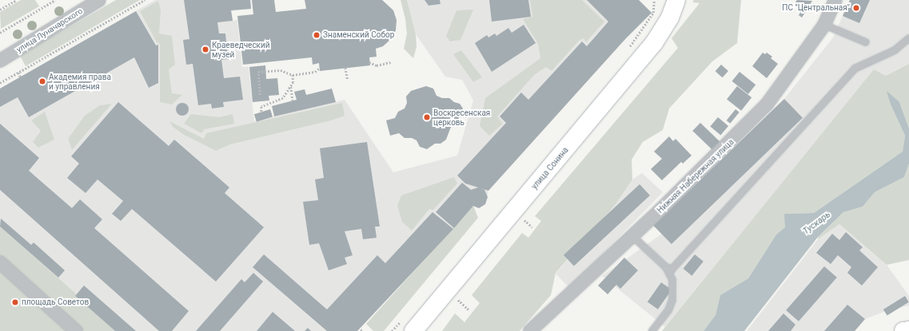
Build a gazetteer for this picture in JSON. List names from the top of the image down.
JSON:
{
  "streets": {
    "main road": ["улица Сонина"],
    "street": ["улица Луначарского", "Нижняя Набережная улица"]
  },
  "water": ["Тускарь"],
  "places": [
    "ПС \"Центральная\"",
    "Знаменский Собор",
    "Краеведческий музей",
    "Академия права и управления",
    "Воскресенская церковь",
    "площадь Советов"
  ]
}
